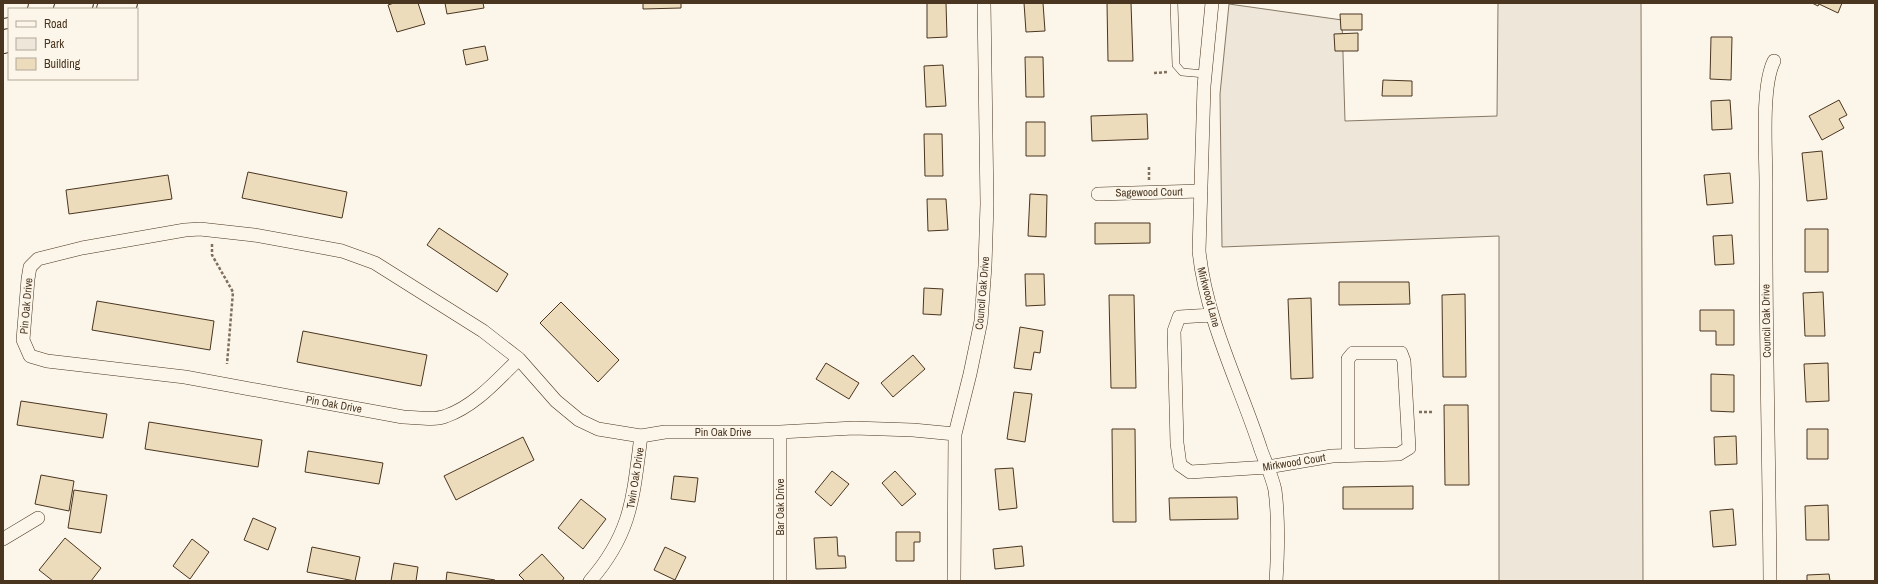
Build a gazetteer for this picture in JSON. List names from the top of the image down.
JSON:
{
  "streets": {
    "street": [
      "Sagewood Court",
      "Council Oak Drive",
      "Mirkwood Lane",
      "Pin Oak Drive",
      "Mirkwood Court",
      "Twin Oak Drive",
      "Bar Oak Drive"
    ]
  },
  "crossings": [
    ["Sagewood Court", "Mirkwood Lane"],
    ["Council Oak Drive", "Pin Oak Drive"],
    ["Mirkwood Lane", "Mirkwood Court"],
    ["Pin Oak Drive", "Twin Oak Drive"],
    ["Pin Oak Drive", "Bar Oak Drive"]
  ],
  "legend": ["Road", "Park", "Building"]
}
